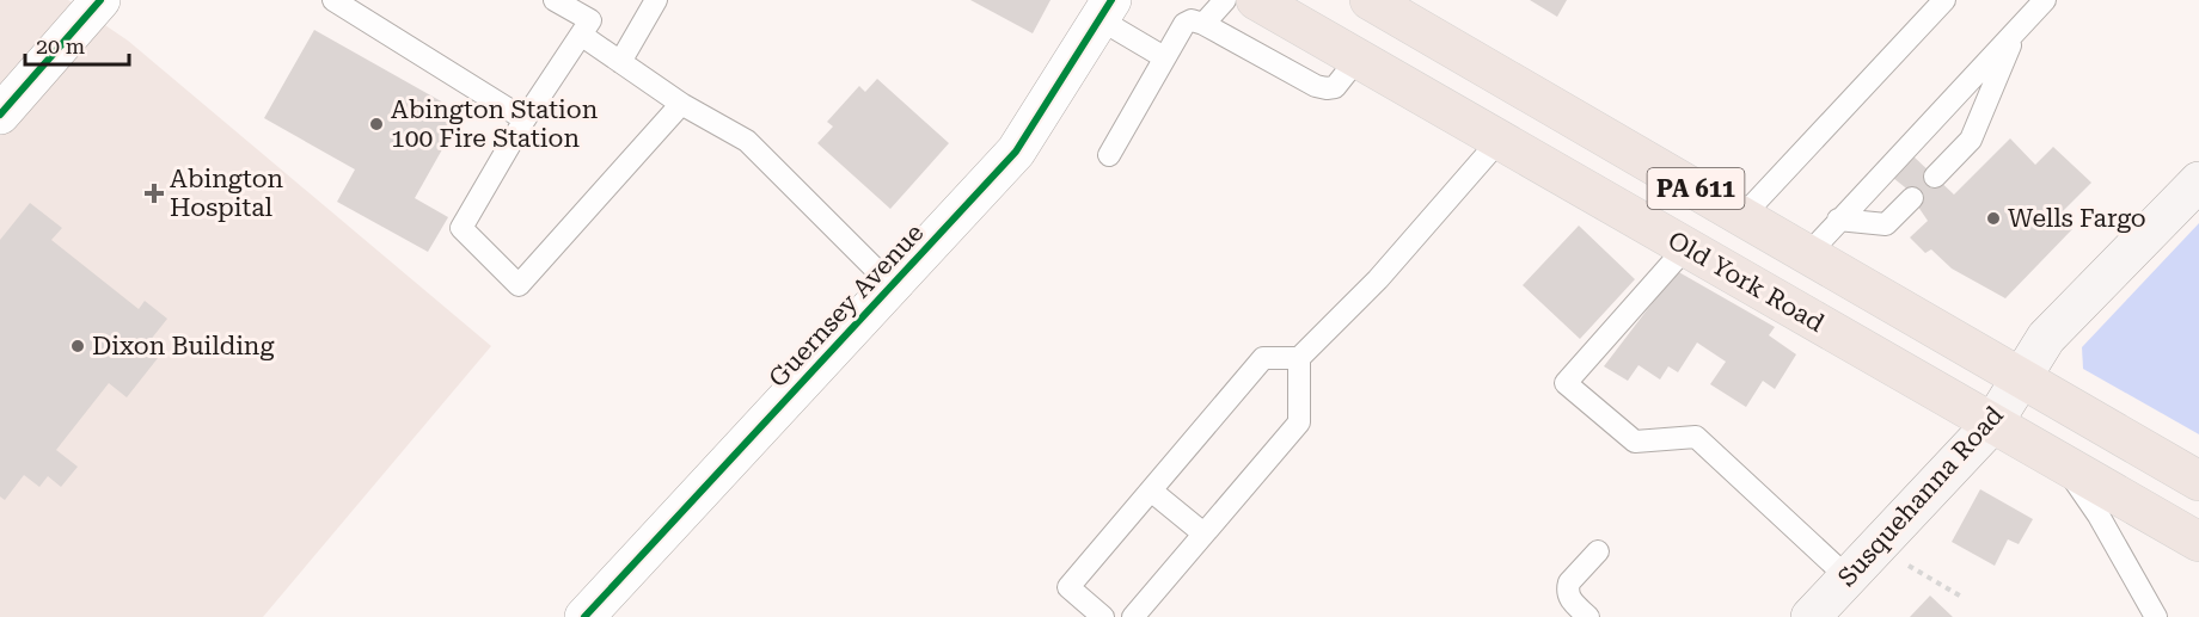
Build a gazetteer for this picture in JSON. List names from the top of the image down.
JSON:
{
  "streets": {
    "highway": ["PA 611", "Old York Road"],
    "main road": ["Susquehanna Road"],
    "street": ["Guernsey Avenue"]
  },
  "crossings": [
    ["PA 611", "Susquehanna Road"],
    ["Old York Road", "Susquehanna Road"]
  ],
  "places": {
    "other": ["Abington Station 100 Fire Station", "Wells Fargo", "Dixon Building"],
    "health": ["Abington Hospital"]
  },
  "scale_bar": "20 m"
}
